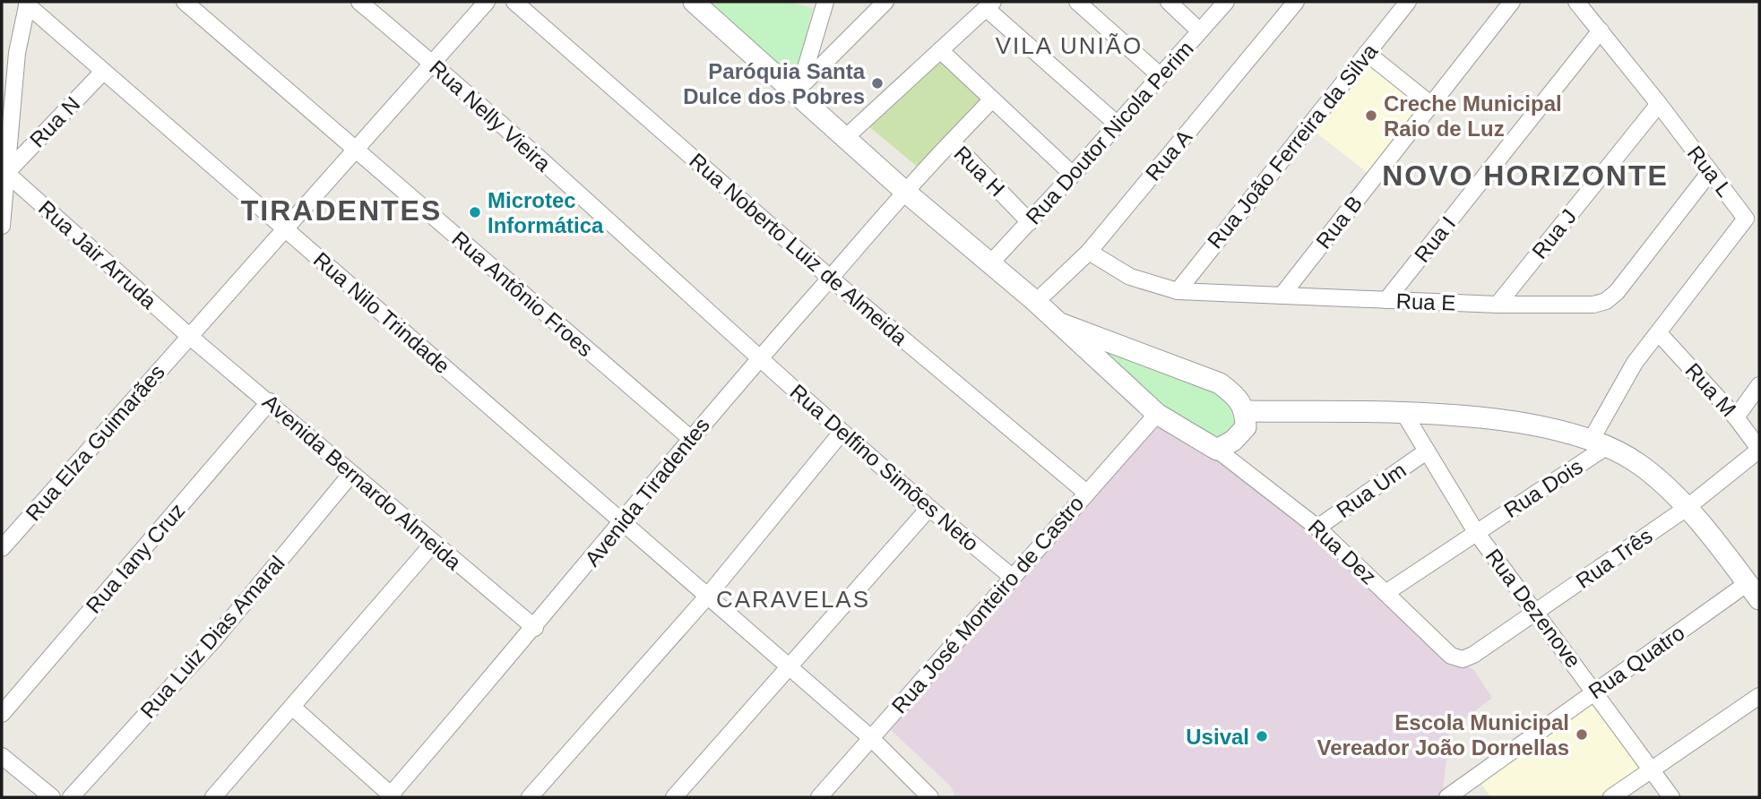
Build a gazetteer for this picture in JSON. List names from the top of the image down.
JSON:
{
  "streets": {
    "street": [
      "Rua Nelly Vieira",
      "Rua N",
      "Rua Doutor Nicola Perim",
      "Rua João Ferreira da Silva",
      "Rua A",
      "Rua H",
      "Rua L",
      "Rua B",
      "Rua J",
      "Rua I",
      "Rua Noberto Luiz de Almeida",
      "Rua Jair Arruda",
      "Rua Antônio Froes",
      "Rua E",
      "Rua Nilo Trindade",
      "Rua M",
      "Rua Elza Guimarães",
      "Rua Delfino Simões Neto",
      "Avenida Bernardo Almeida",
      "Rua Dois",
      "Rua Um",
      "Avenida Tiradentes",
      "Rua Dez",
      "Rua Iany Cruz",
      "Rua Três",
      "Rua José Monteiro de Castro",
      "Rua Dezenove",
      "Rua Luiz Dias Amaral",
      "Rua Quatro"
    ]
  },
  "crossings": [
    ["Rua Nelly Vieira", "Rua Elza Guimarães"],
    ["Rua Nelly Vieira", "Rua Delfino Simões Neto"],
    ["Rua Nelly Vieira", "Avenida Tiradentes"],
    ["Rua N", "Rua Jair Arruda"],
    ["Rua N", "Rua Nilo Trindade"],
    ["Rua Doutor Nicola Perim", "Rua H"],
    ["Rua João Ferreira da Silva", "Rua E"],
    ["Rua A", "Rua E"],
    ["Rua H", "Avenida Tiradentes"],
    ["Rua L", "Rua J"],
    ["Rua L", "Rua I"],
    ["Rua L", "Rua E"],
    ["Rua L", "Rua M"],
    ["Rua L", "Rua Dois"],
    ["Rua B", "Rua E"],
    ["Rua J", "Rua E"],
    ["Rua I", "Rua E"],
    ["Rua Noberto Luiz de Almeida", "Avenida Tiradentes"],
    ["Rua Noberto Luiz de Almeida", "Rua José Monteiro de Castro"],
    ["Rua Jair Arruda", "Rua Elza Guimarães"],
    ["Rua Jair Arruda", "Avenida Bernardo Almeida"],
    ["Rua Antônio Froes", "Rua Elza Guimarães"],
    ["Rua Antônio Froes", "Avenida Tiradentes"],
    ["Rua Nilo Trindade", "Rua Elza Guimarães"],
    ["Rua Nilo Trindade", "Avenida Tiradentes"],
    ["Rua Nilo Trindade", "Rua José Monteiro de Castro"],
    ["Rua M", "Rua Três"],
    ["Rua Elza Guimarães", "Avenida Bernardo Almeida"],
    ["Rua Delfino Simões Neto", "Avenida Tiradentes"],
    ["Rua Delfino Simões Neto", "Rua José Monteiro de Castro"],
    ["Avenida Bernardo Almeida", "Avenida Tiradentes"],
    ["Avenida Bernardo Almeida", "Rua Iany Cruz"],
    ["Avenida Bernardo Almeida", "Rua Luiz Dias Amaral"],
    ["Rua Dois", "Rua Dez"],
    ["Rua Dois", "Rua Dezenove"],
    ["Rua Um", "Rua Dez"],
    ["Rua Um", "Rua Dezenove"],
    ["Rua Dez", "Rua Três"],
    ["Rua Três", "Rua Dezenove"],
    ["Rua Dezenove", "Rua Quatro"]
  ],
  "districts": [
    "VILA UNIÃO",
    "NOVO HORIZONTE",
    "TIRADENTES",
    "CARAVELAS"
  ],
  "places": [
    "Paróquia Santa Dulce dos Pobres",
    "Creche Municipal Raio de Luz",
    "Microtec Informática",
    "Escola Municipal Vereador João Dornellas",
    "Usival"
  ]
}
